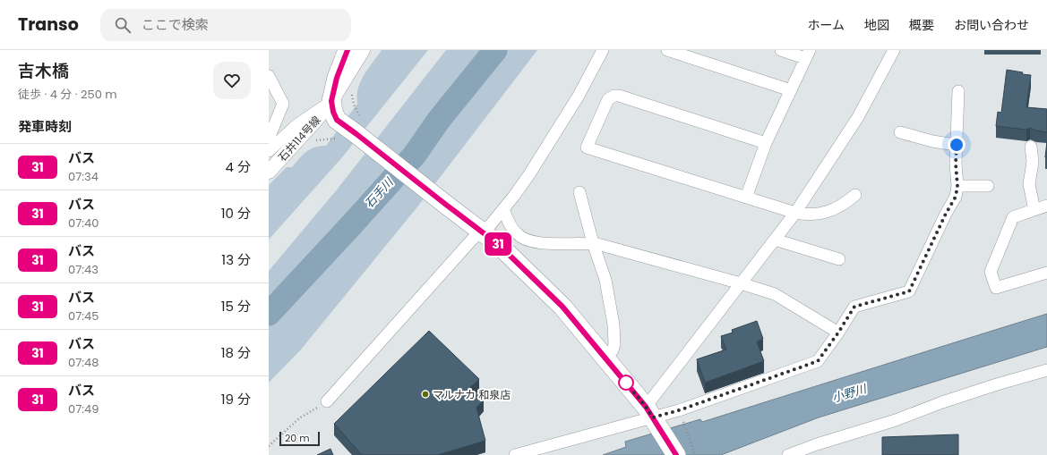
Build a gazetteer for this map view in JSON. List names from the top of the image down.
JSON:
{
  "streets": {
    "street": ["石井114号線"]
  },
  "water": ["石手川", "小野川"],
  "places": ["マルナカ 和泉店"],
  "lines": ["bus line 31"],
  "scale_bar": "20 m",
  "page": {
    "header": "Transo",
    "search": "ここで検索",
    "nav": [
      "ホーム",
      "地図",
      "概要",
      "お問い合わせ"
    ],
    "heading": [
      ["吉木橋", "徒歩 · 4 分 · 250 m"],
      "発車時刻"
    ],
    "on_map": "31",
    "list": [
      {
        "mark": "31",
        "name": "バス",
        "note": "07:34",
        "value": "4 分"
      },
      {
        "mark": "31",
        "name": "バス",
        "note": "07:40",
        "value": "10 分"
      },
      {
        "mark": "31",
        "name": "バス",
        "note": "07:43",
        "value": "13 分"
      },
      {
        "mark": "31",
        "name": "バス",
        "note": "07:45",
        "value": "15 分"
      },
      {
        "mark": "31",
        "name": "バス",
        "note": "07:48",
        "value": "18 分"
      },
      {
        "mark": "31",
        "name": "バス",
        "note": "07:49",
        "value": "19 分"
      }
    ],
    "scale": "20 m"
  }
}
